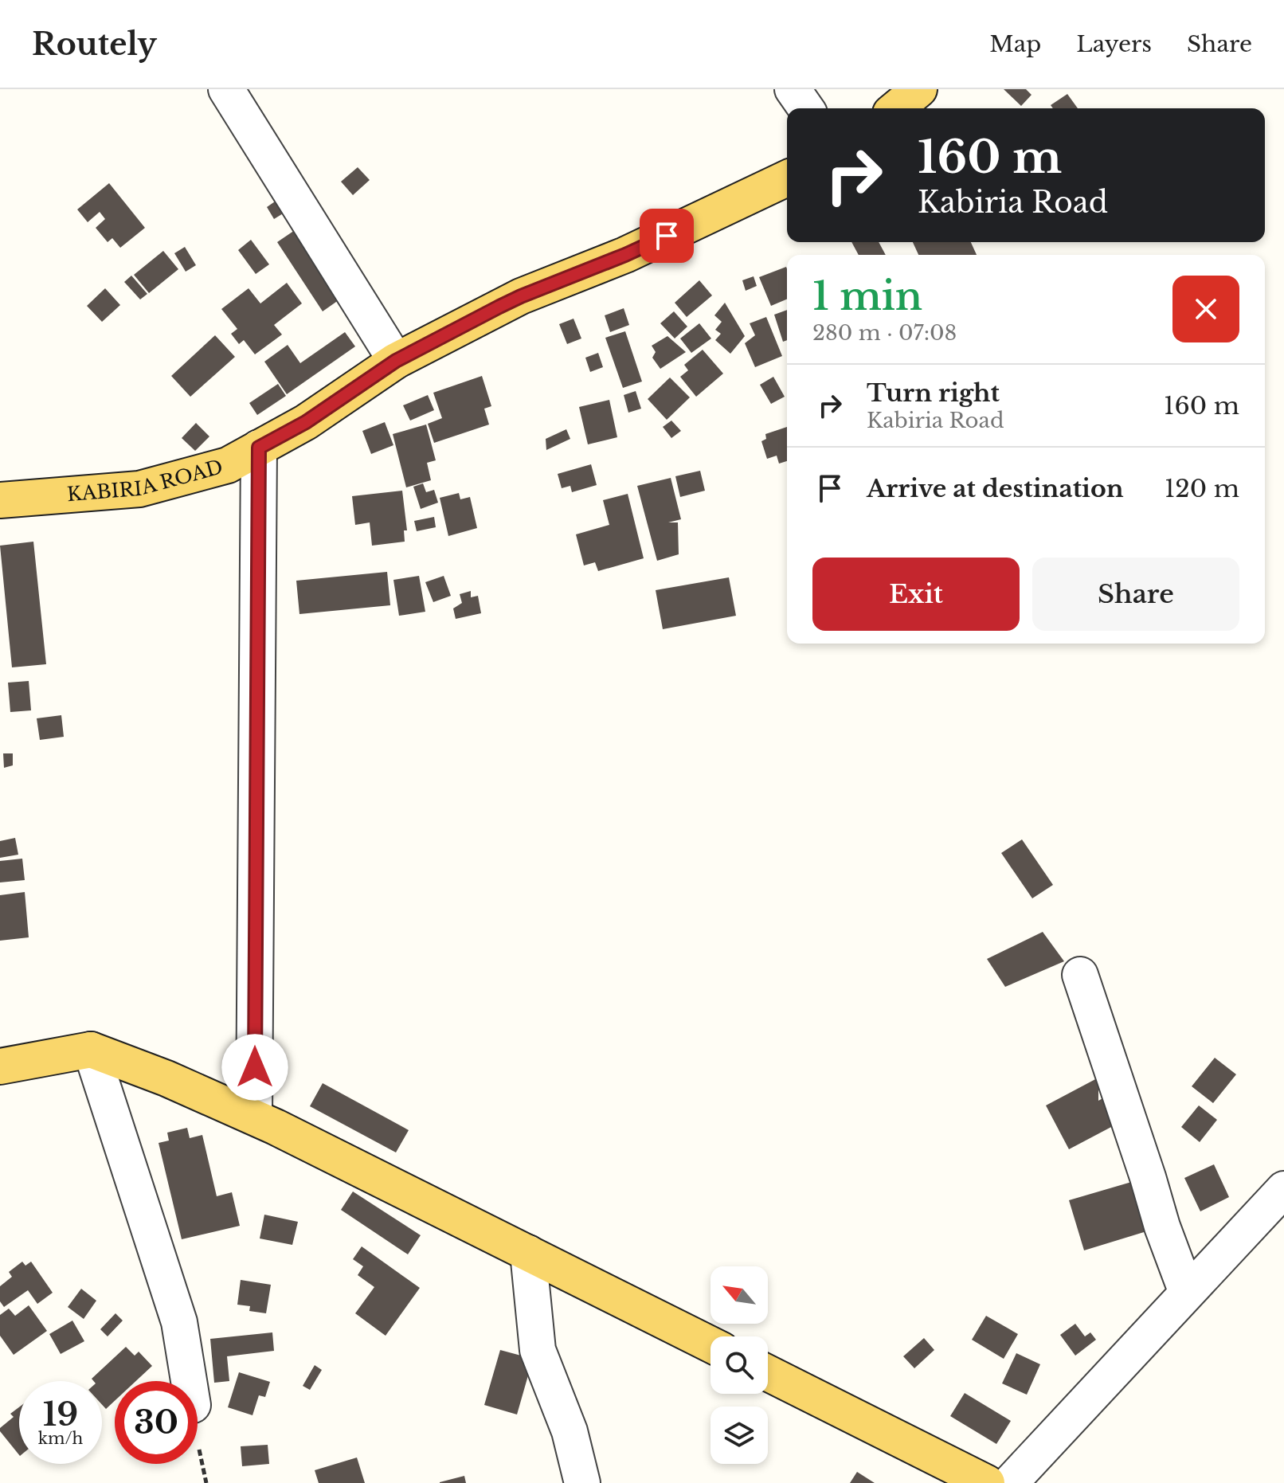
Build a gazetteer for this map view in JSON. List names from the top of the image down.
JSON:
{
  "streets": {
    "main road": ["KABIRIA ROAD"]
  },
  "north": "top left",
  "page": {
    "header": "Routely",
    "nav": ["Map", "Layers", "Share"],
    "turn": ["160 m", "Kabiria Road"],
    "heading": ["1 min", "280 m · 07:08"],
    "list": [
      {
        "name": "Turn right",
        "note": "Kabiria Road",
        "value": "160 m"
      },
      {
        "name": "Arrive at destination",
        "value": "120 m"
      }
    ],
    "buttons": ["Exit", "Share"],
    "speed": "19 km/h",
    "limit": "30"
  }
}
